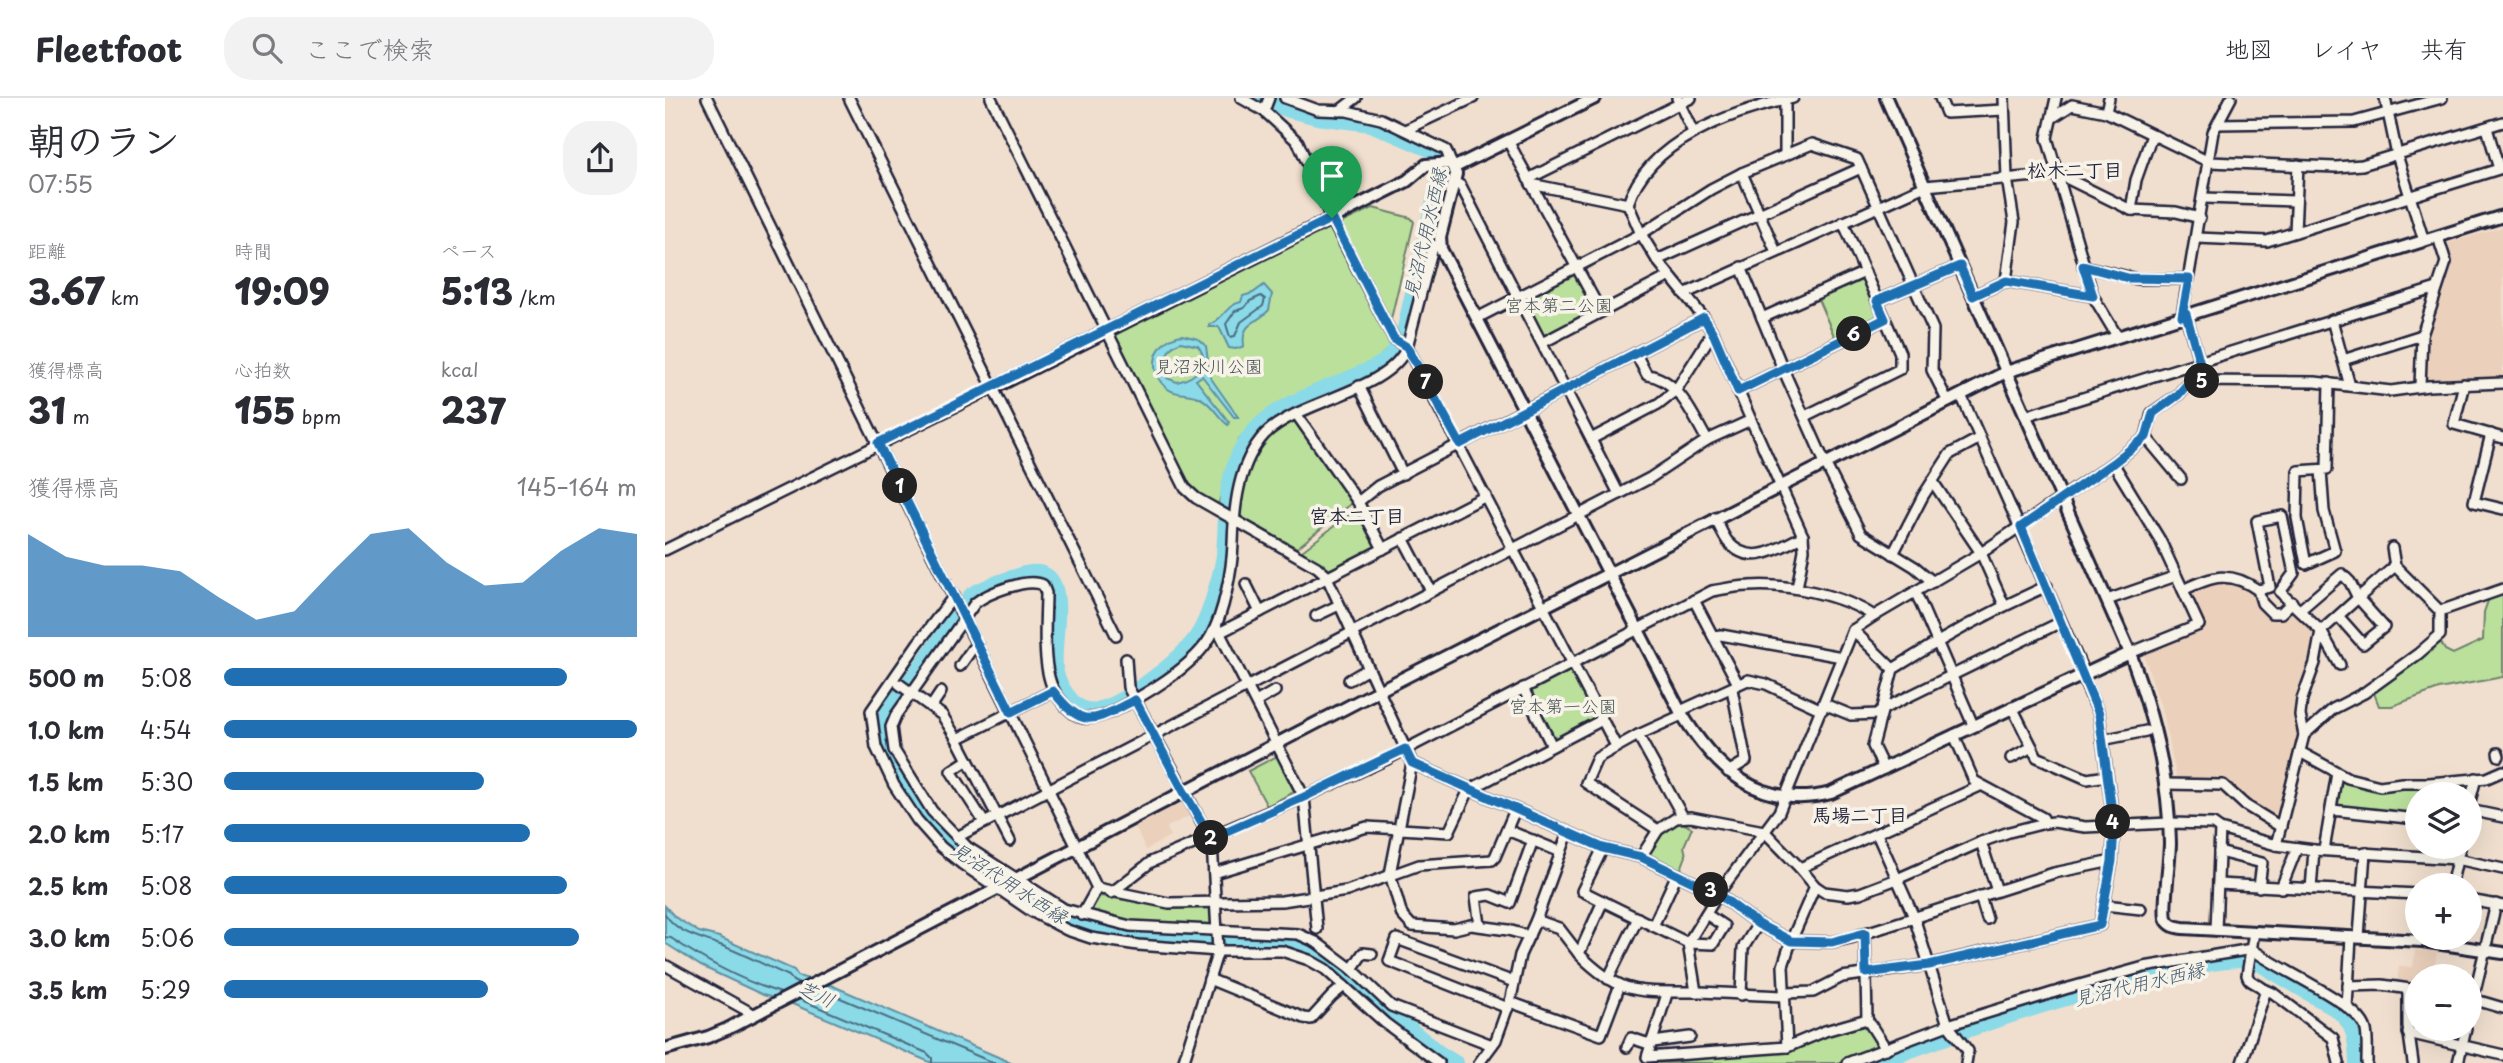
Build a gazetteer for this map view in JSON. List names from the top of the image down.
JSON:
{
  "districts": ["松木二丁目", "宮本二丁目", "馬場二丁目"],
  "water": ["見沼代用水西縁", "芝川"],
  "parks": ["宮本第二公園", "見沼氷川公園", "宮本第一公園"],
  "page": {
    "header": "Fleetfoot",
    "search": "ここで検索",
    "nav": ["地図", "レイヤ", "共有"],
    "heading": ["朝のラン", "07:55"],
    "stats": [
      ["距離", "3.67 km"],
      ["時間", "19:09"],
      ["ペース", "5:13 /km"],
      ["獲得標高", "31 m"],
      ["心拍数", "155 bpm"],
      ["kcal", "237"]
    ],
    "pins": [
      "6",
      "5",
      "7",
      "1",
      "4",
      "2",
      "3"
    ],
    "chart": ["獲得標高", "145–164 m"],
    "list": [
      {
        "name": "500 m",
        "note": "5:08"
      },
      {
        "name": "1.0 km",
        "note": "4:54"
      },
      {
        "name": "1.5 km",
        "note": "5:30"
      },
      {
        "name": "2.0 km",
        "note": "5:17"
      },
      {
        "name": "2.5 km",
        "note": "5:08"
      },
      {
        "name": "3.0 km",
        "note": "5:06"
      },
      {
        "name": "3.5 km",
        "note": "5:29"
      }
    ],
    "map_buttons": ["+", "−"]
  }
}
